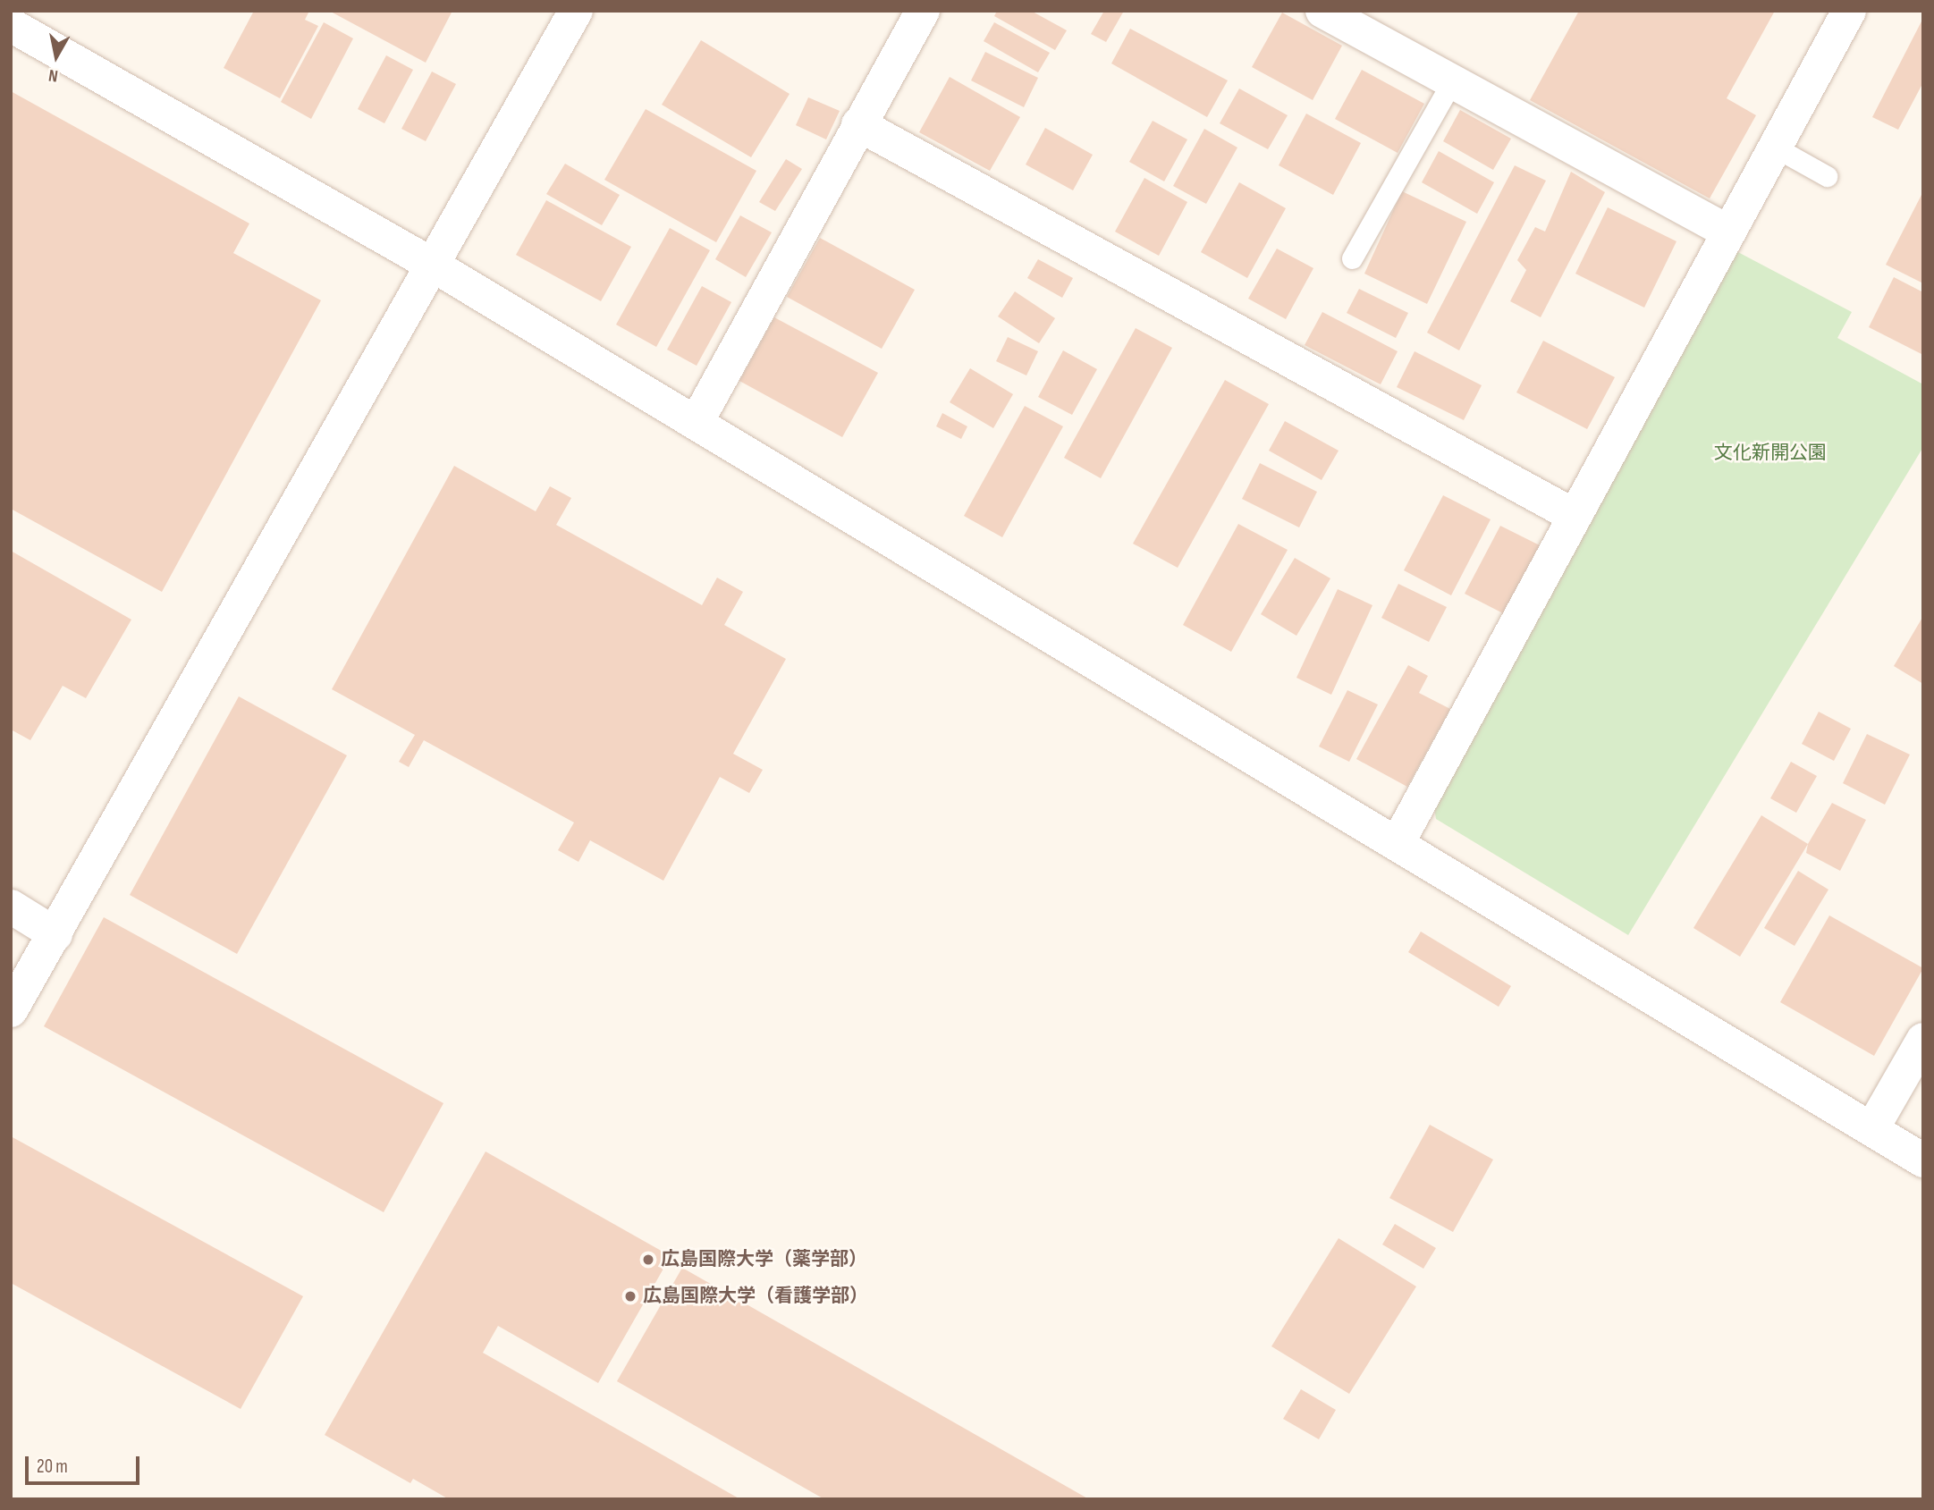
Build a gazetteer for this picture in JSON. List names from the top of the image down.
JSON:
{
  "parks": ["文化新開公園"],
  "places": ["広島国際大学（薬学部）", "広島国際大学（看護学部）"],
  "scale_bar": "20 m",
  "north": "bottom"
}
